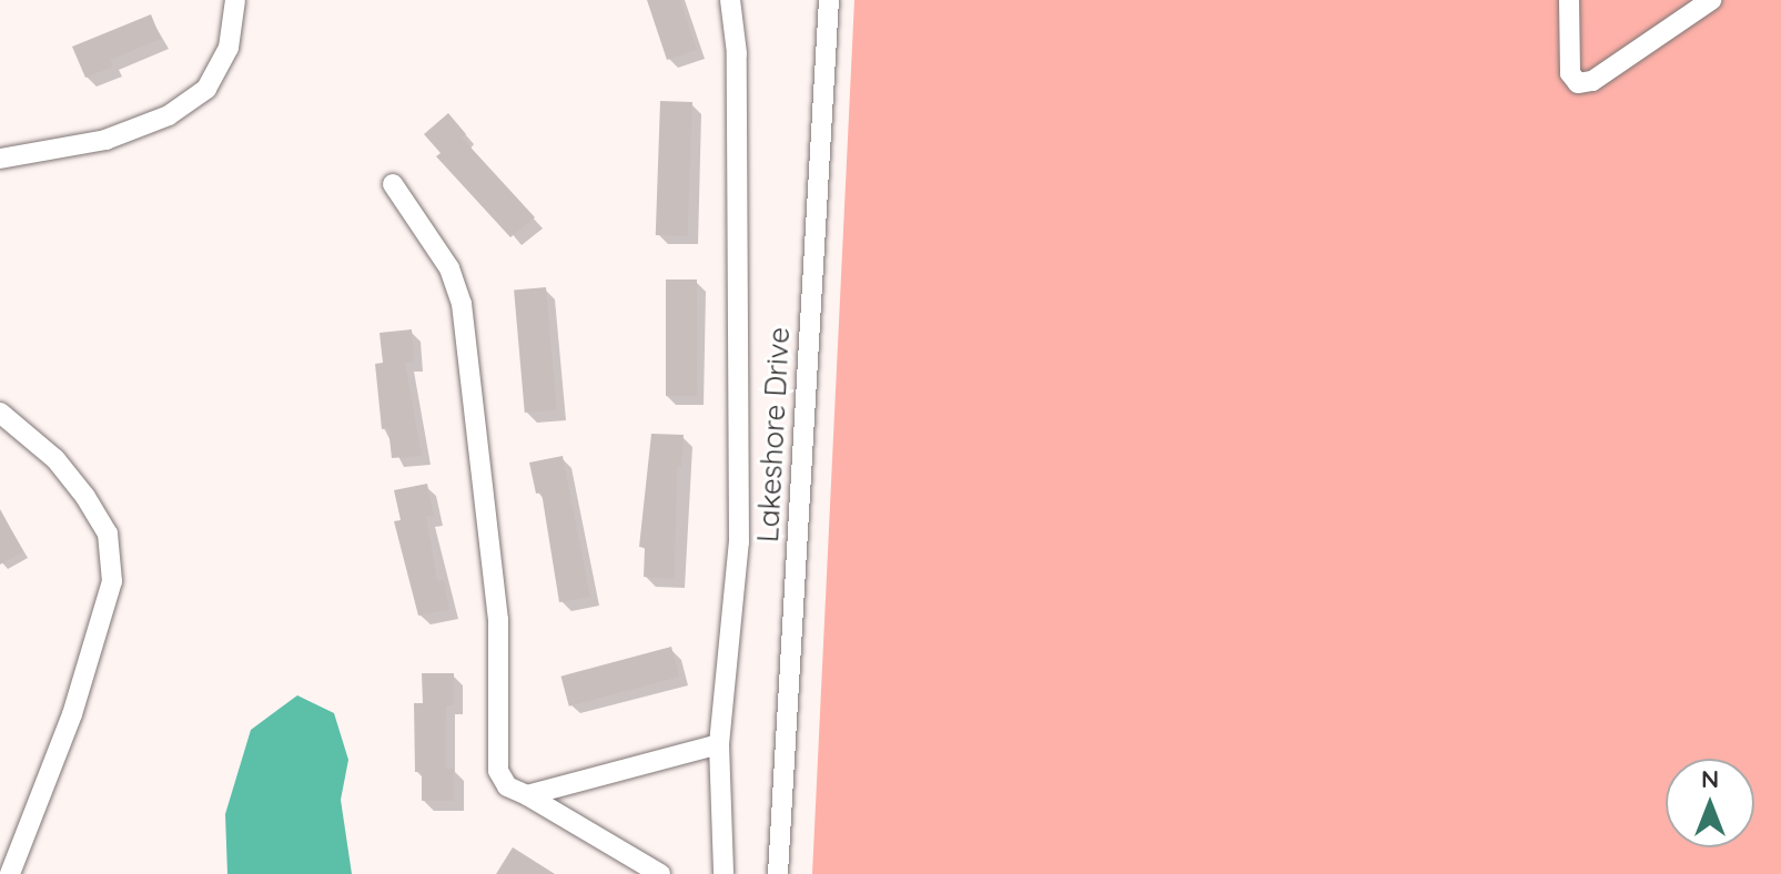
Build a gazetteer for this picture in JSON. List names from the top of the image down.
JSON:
{
  "streets": {
    "street": ["Lakeshore Drive"]
  },
  "north": "top"
}
